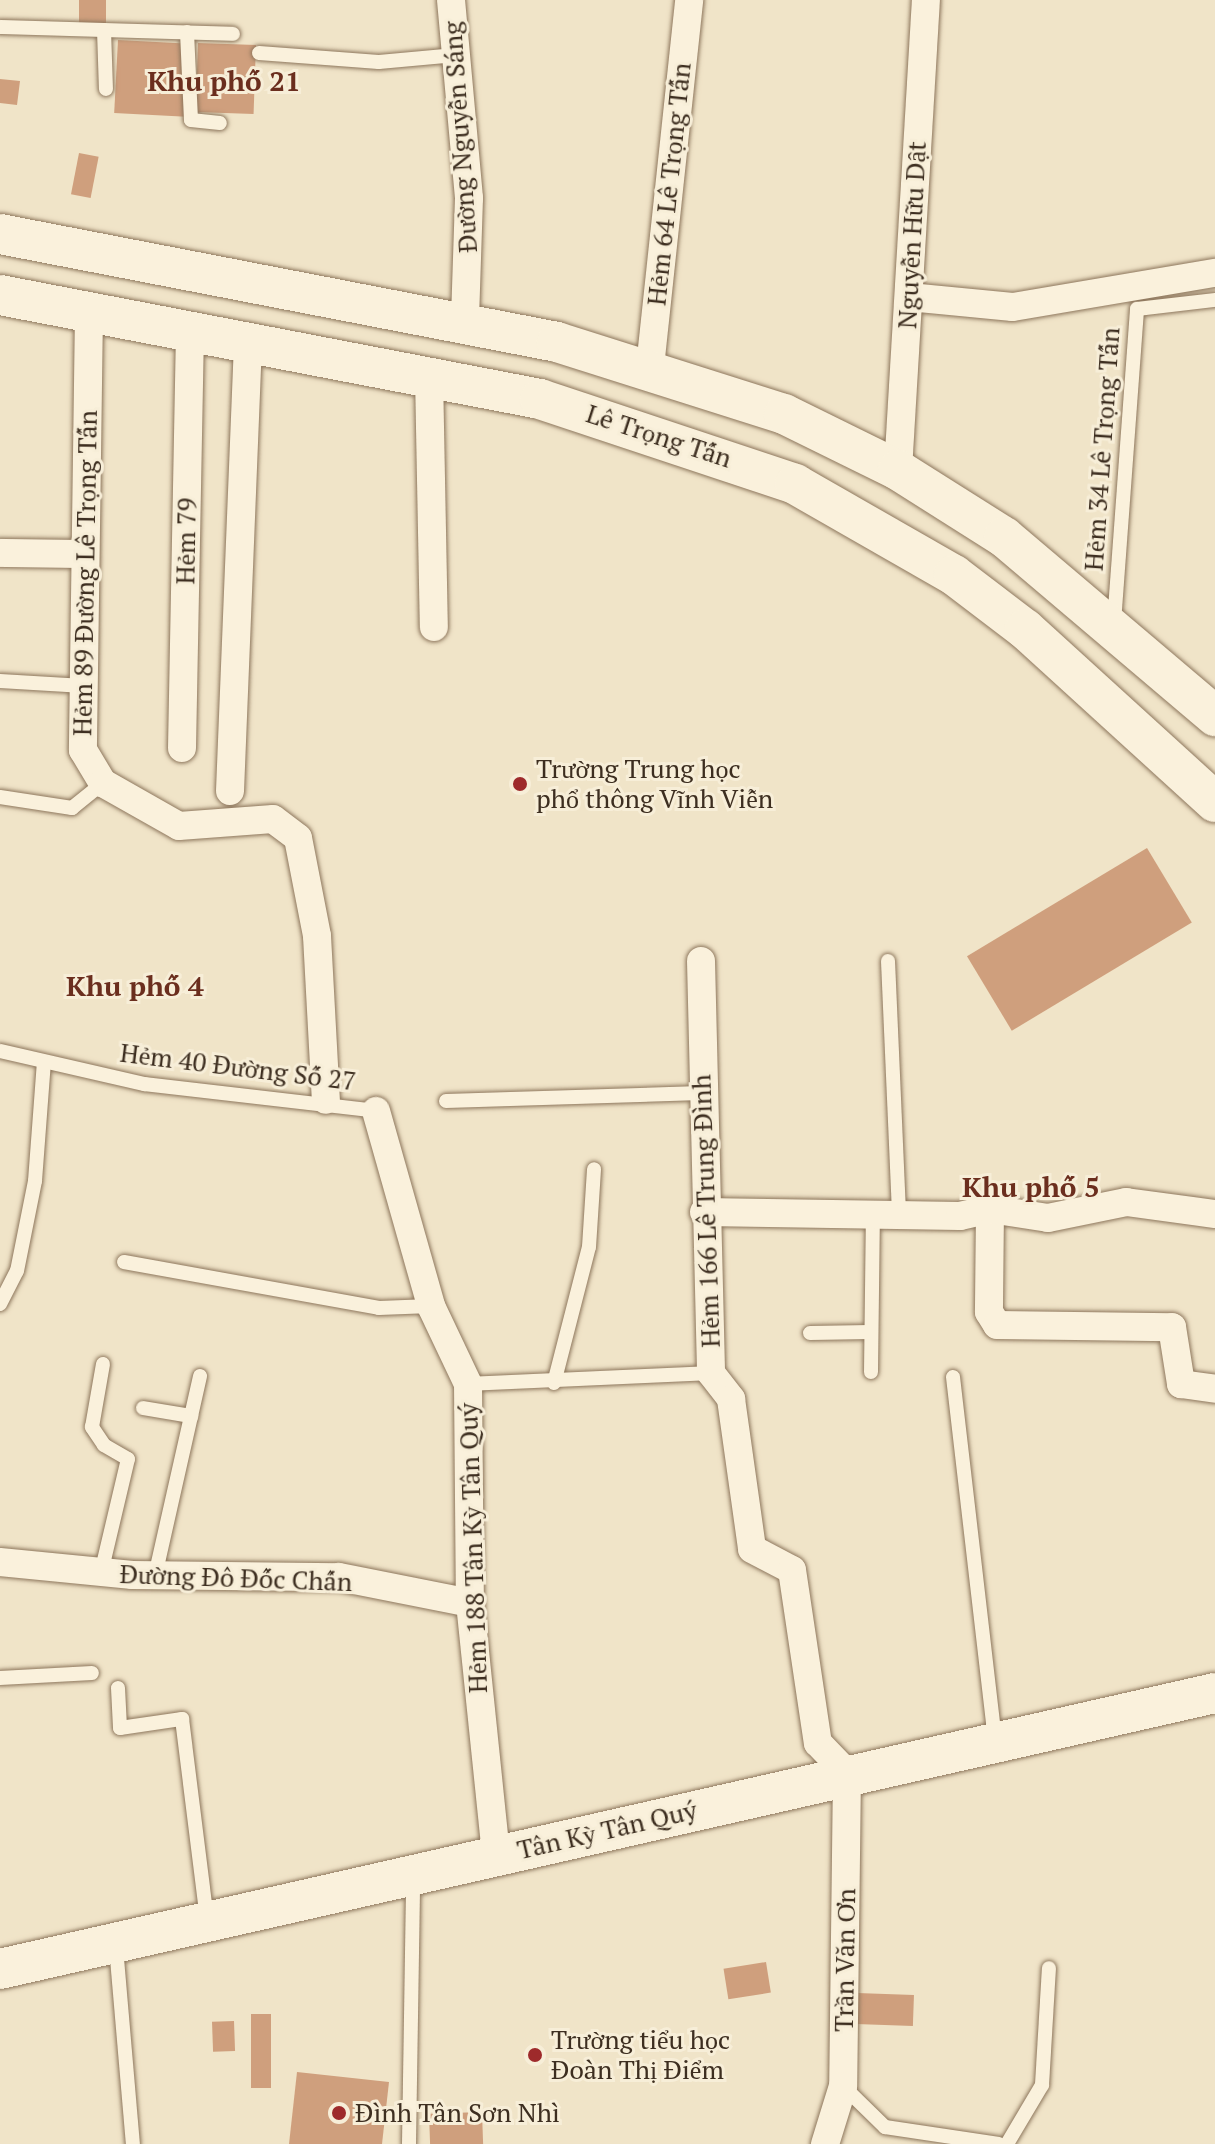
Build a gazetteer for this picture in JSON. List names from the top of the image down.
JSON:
{
  "streets": {
    "main road": ["Lê Trọng Tấn", "Tân Kỳ Tân Quý"],
    "street": [
      "Đường Nguyễn Sáng",
      "Hẻm 64 Lê Trọng Tấn",
      "Nguyễn Hữu Dật",
      "Hẻm 79",
      "Hẻm 89 Đường Lê Trọng Tấn",
      "Hẻm 166 Lê Trung Đình",
      "Hẻm 188 Tân Kỳ Tân Quý",
      "Đường Đô Đốc Chấn",
      "Trần Văn Ơn"
    ],
    "lane": ["Hẻm 34 Lê Trọng Tấn", "Hẻm 40 Đường Số 27"]
  },
  "crossings": [
    ["Lê Trọng Tấn", "Hẻm 79"],
    ["Lê Trọng Tấn", "Hẻm 89 Đường Lê Trọng Tấn"],
    ["Hẻm 40 Đường Số 27", "Hẻm 188 Tân Kỳ Tân Quý"],
    ["Hẻm 166 Lê Trung Đình", "Tân Kỳ Tân Quý"],
    ["Hẻm 166 Lê Trung Đình", "Trần Văn Ơn"],
    ["Hẻm 188 Tân Kỳ Tân Quý", "Đường Đô Đốc Chấn"],
    ["Hẻm 188 Tân Kỳ Tân Quý", "Tân Kỳ Tân Quý"],
    ["Tân Kỳ Tân Quý", "Trần Văn Ơn"]
  ],
  "districts": ["Khu phố 21", "Khu phố 4", "Khu phố 5"],
  "places": ["Trường Trung học phổ thông Vĩnh Viễn", "Trường tiểu học Đoàn Thị Điểm", "Đình Tân Sơn Nhì"]
}
